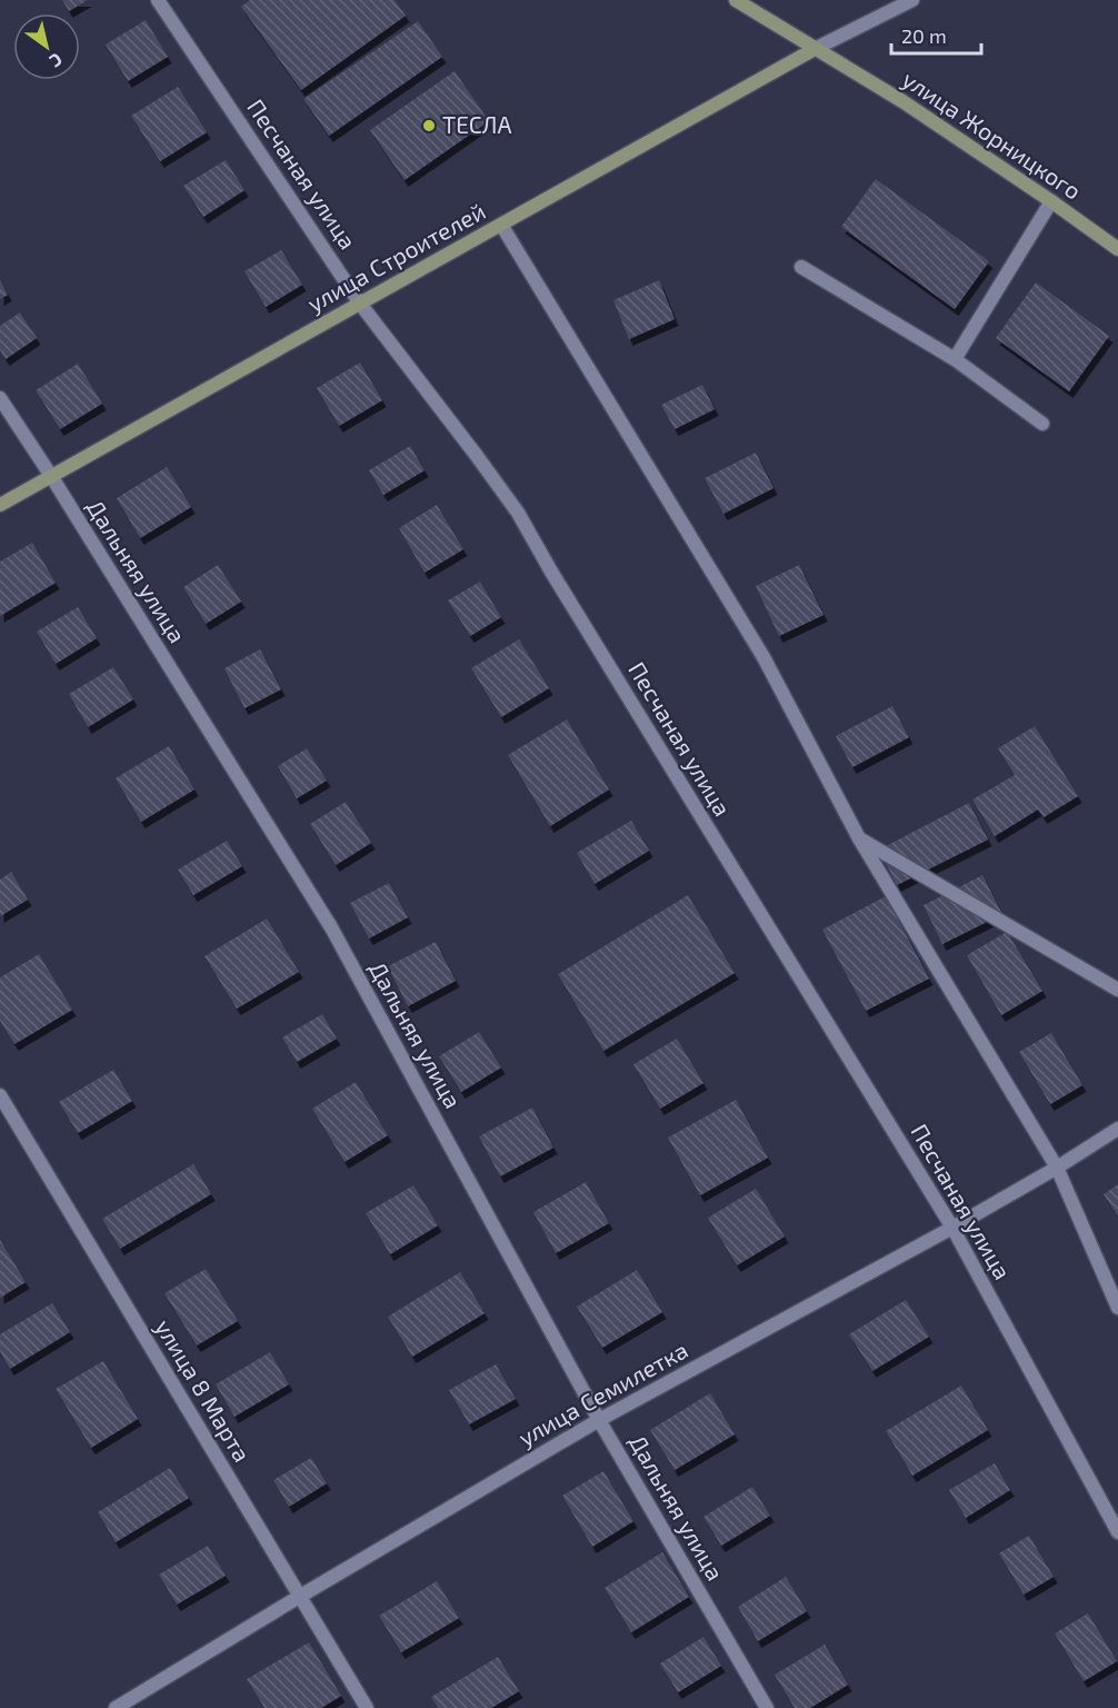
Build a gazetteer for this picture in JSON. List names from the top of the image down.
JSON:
{
  "streets": {
    "main road": ["улица Жорницкого", "улица Строителей"],
    "street": [
      "Песчаная улица",
      "Дальняя улица",
      "улица 8 Марта",
      "улица Семилетка"
    ]
  },
  "crossings": [
    ["улица Жорницкого", "улица Строителей"],
    ["Песчаная улица", "улица Строителей"],
    ["Песчаная улица", "улица Семилетка"],
    ["улица Строителей", "Дальняя улица"],
    ["Дальняя улица", "улица Семилетка"],
    ["улица 8 Марта", "улица Семилетка"]
  ],
  "places": ["ТЕСЛА"],
  "scale_bar": "20 m",
  "north": "bottom right"
}
